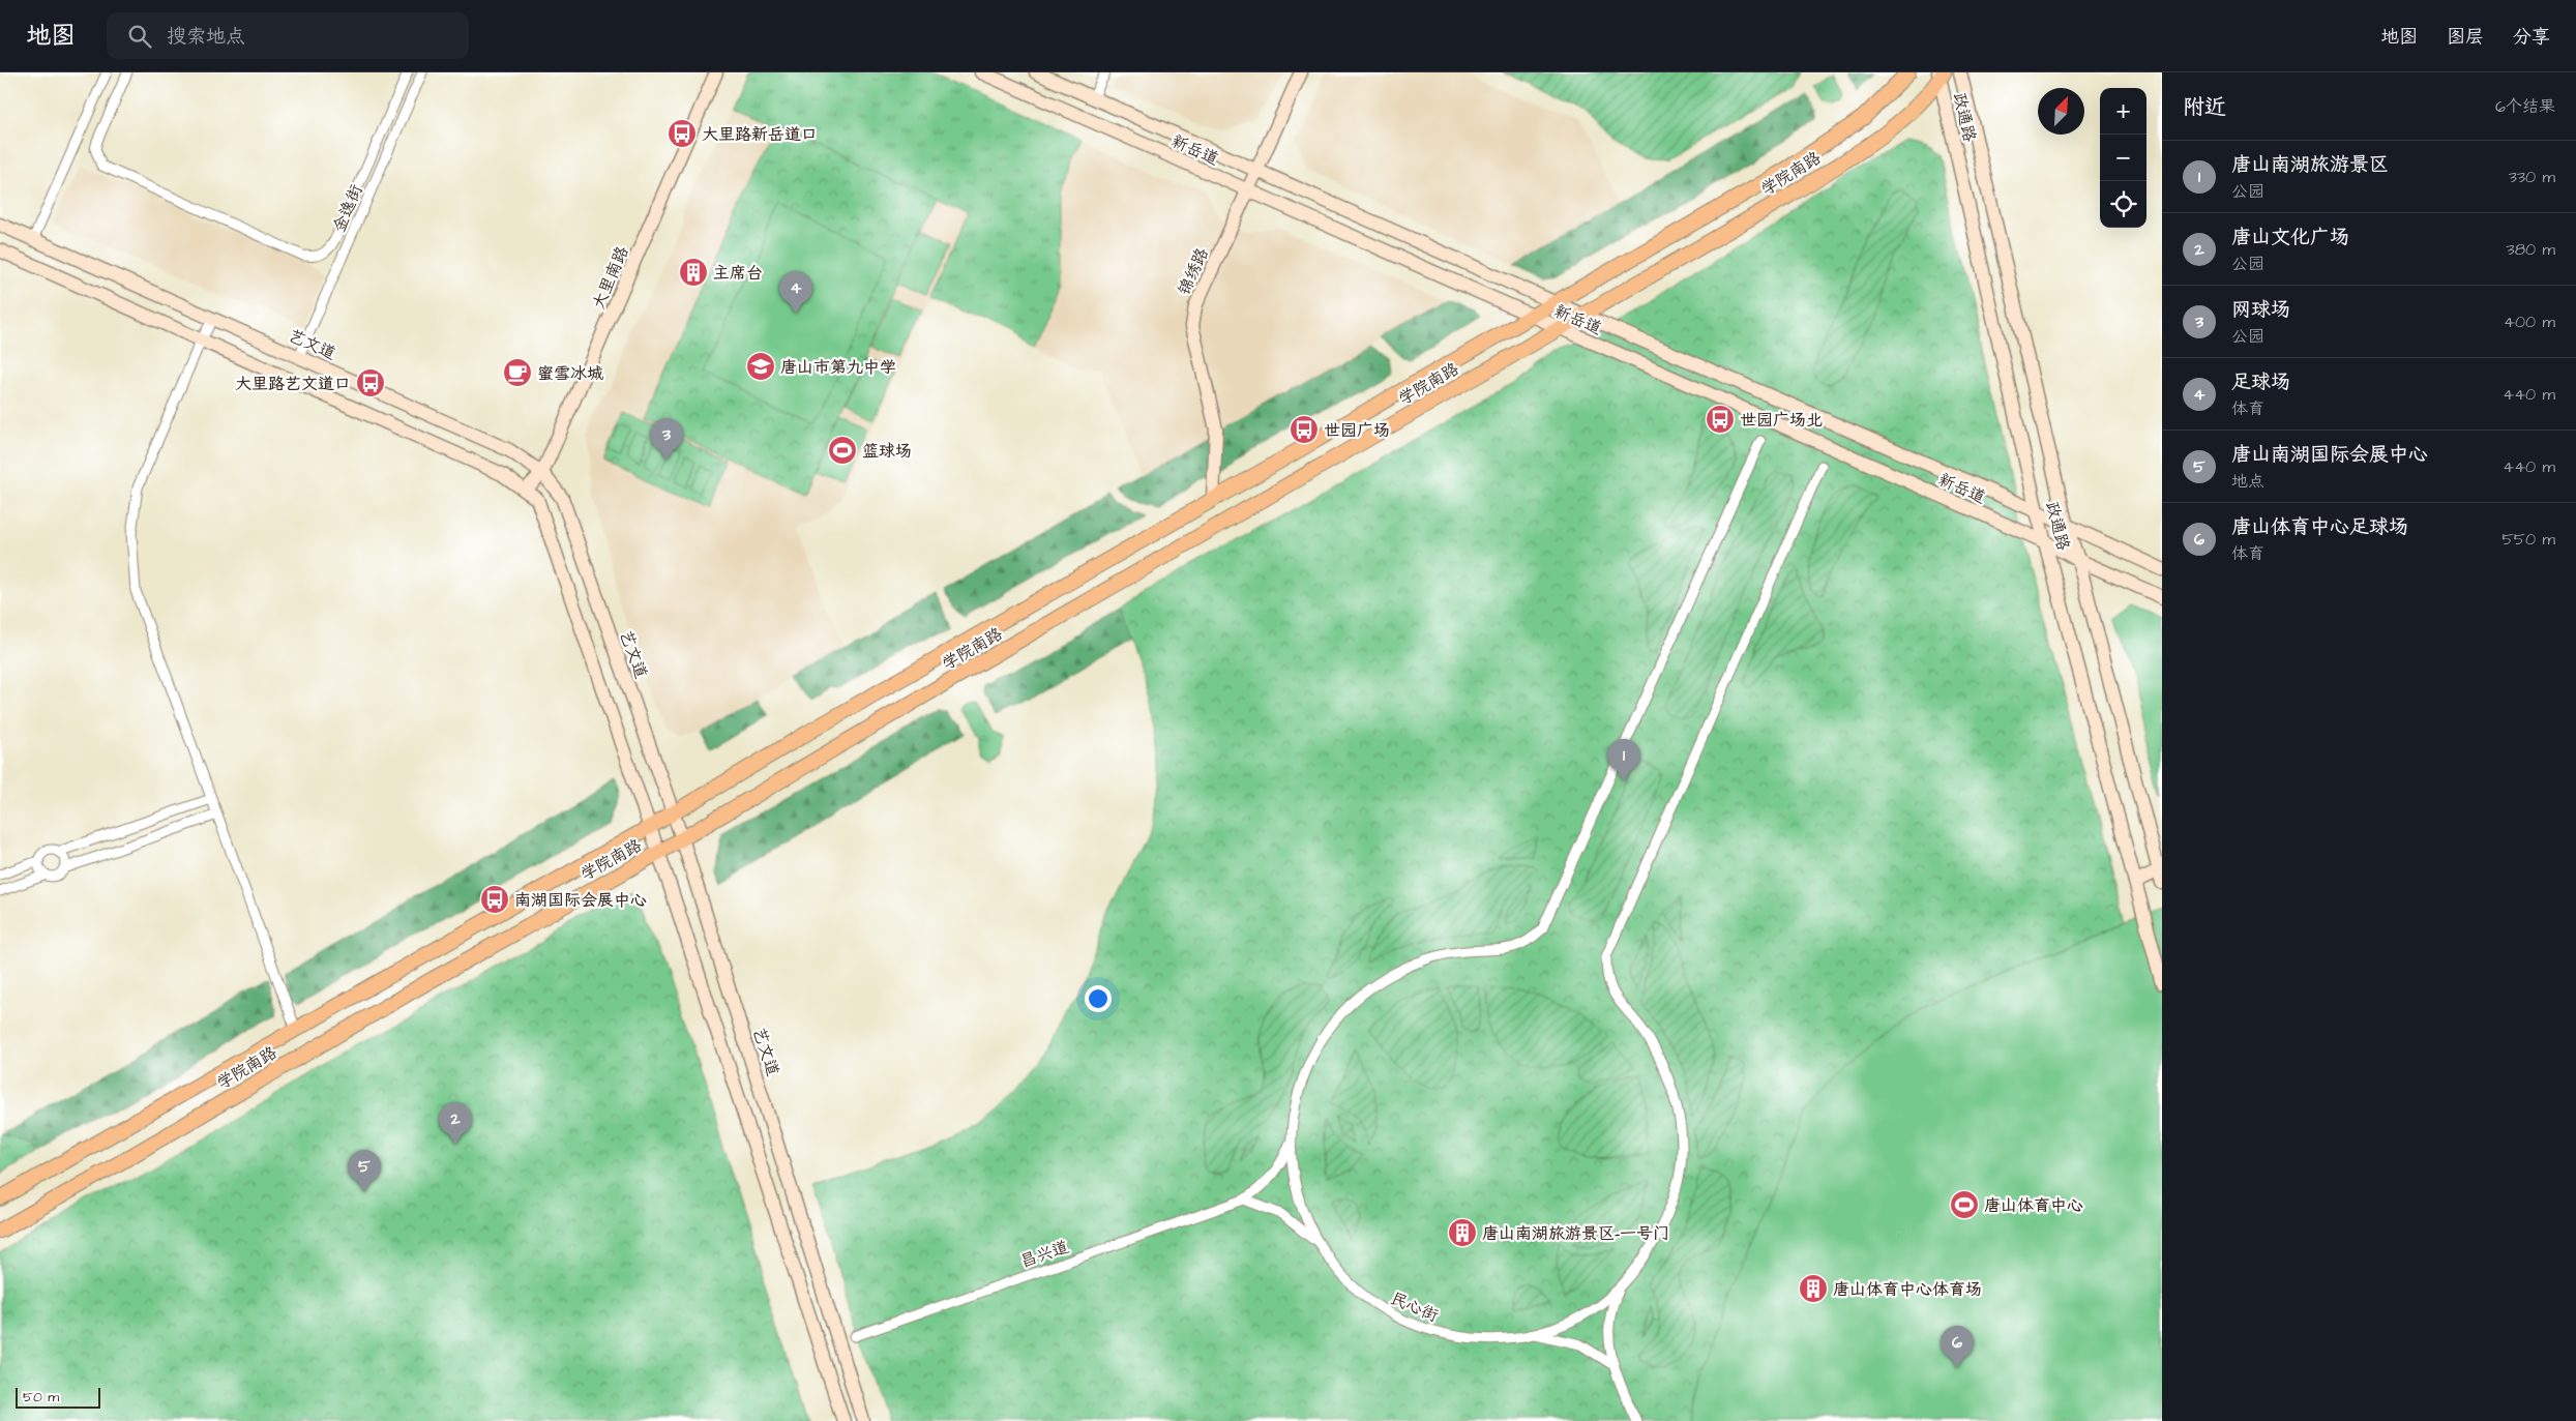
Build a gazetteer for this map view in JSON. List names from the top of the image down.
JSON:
{
  "streets": {
    "main road": [
      "政通路",
      "新岳道",
      "学院南路",
      "锦绣路",
      "大里南路",
      "艺文道"
    ],
    "street": ["金逸街", "昌兴道", "民心街"]
  },
  "crossings": [
    ["政通路", "新岳道"],
    ["政通路", "学院南路"],
    ["新岳道", "学院南路"],
    ["新岳道", "锦绣路"],
    ["学院南路", "锦绣路"],
    ["学院南路", "艺文道"],
    ["金逸街", "艺文道"],
    ["大里南路", "艺文道"]
  ],
  "places": {
    "bus stop": [
      "大里路新岳道口",
      "大里路艺文道口",
      "世园广场北",
      "世园广场",
      "南湖国际会展中心"
    ],
    "building": ["主席台", "唐山南湖旅游景区-一号门", "唐山体育中心体育场"],
    "school or university": ["唐山市第九中学"],
    "cafe": ["蜜雪冰城"],
    "sports": ["篮球场", "唐山体育中心"]
  },
  "scale_bar": "50 m",
  "north": "top right",
  "page": {
    "header": "地图",
    "search": "搜索地点",
    "nav": ["地图", "图层", "分享"],
    "heading": ["附近", "6个结果"],
    "map_buttons": ["+", "−"],
    "list": [
      {
        "mark": "1",
        "name": "唐山南湖旅游景区",
        "note": "公园",
        "value": "330 m"
      },
      {
        "mark": "2",
        "name": "唐山文化广场",
        "note": "公园",
        "value": "380 m"
      },
      {
        "mark": "3",
        "name": "网球场",
        "note": "公园",
        "value": "400 m"
      },
      {
        "mark": "4",
        "name": "足球场",
        "note": "体育",
        "value": "440 m"
      },
      {
        "mark": "5",
        "name": "唐山南湖国际会展中心",
        "note": "地点",
        "value": "440 m"
      },
      {
        "mark": "6",
        "name": "唐山体育中心足球场",
        "note": "体育",
        "value": "550 m"
      }
    ],
    "pins": [
      "4",
      "3",
      "1",
      "2",
      "5",
      "6"
    ],
    "scale": "50 m"
  }
}
